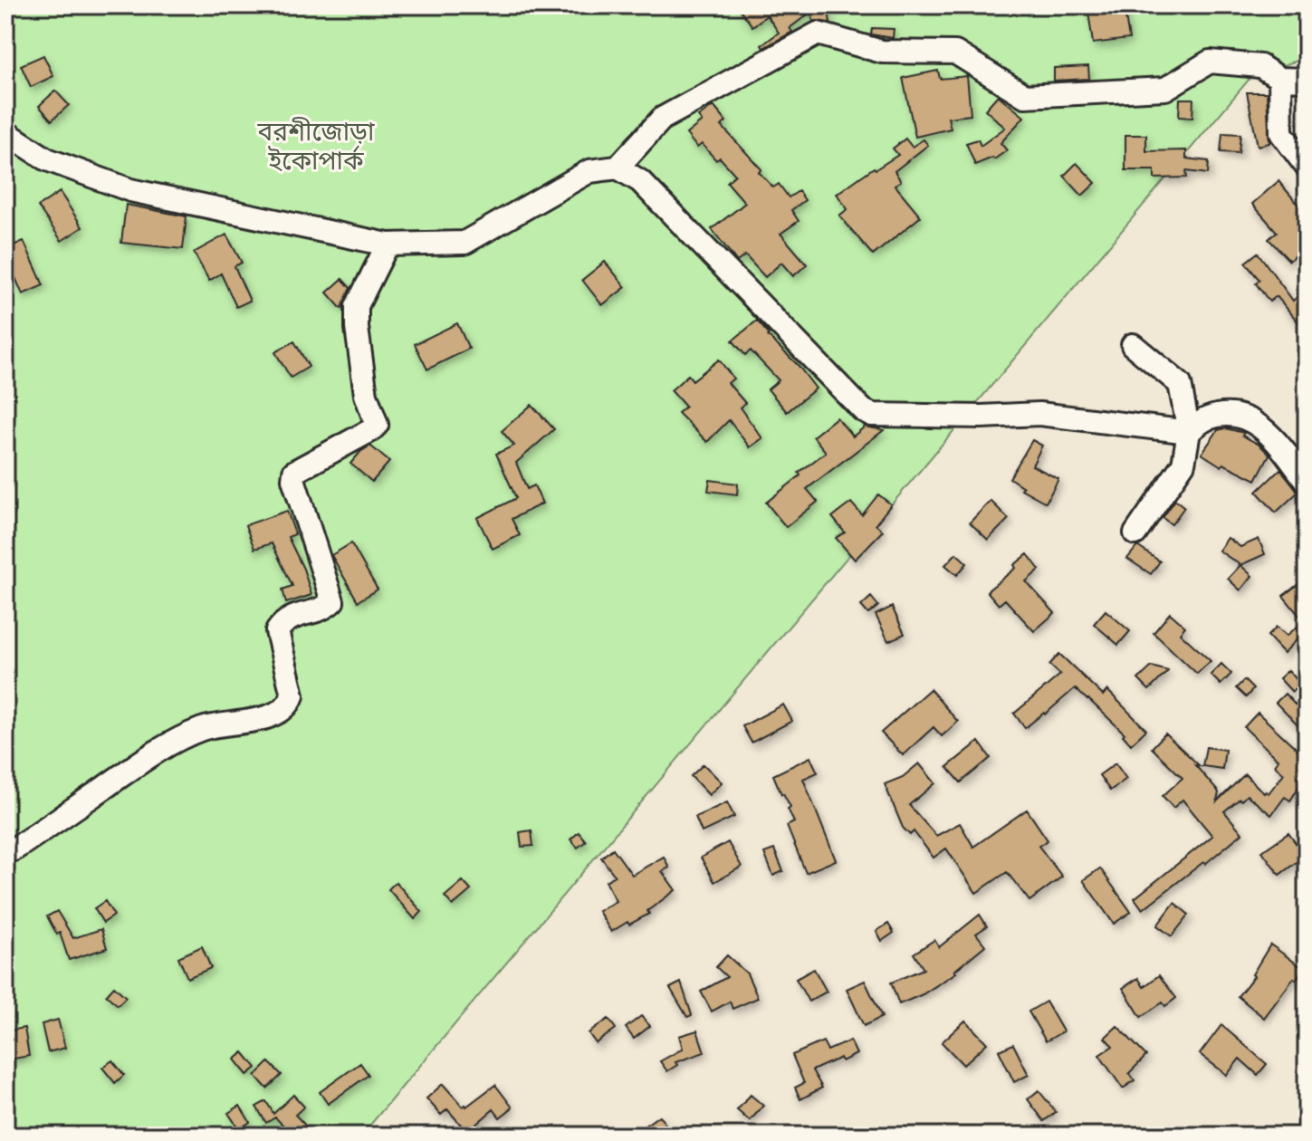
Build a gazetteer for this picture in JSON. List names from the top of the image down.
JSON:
{
  "parks": ["বরশীজোড়া ইকোপার্ক"]
}
